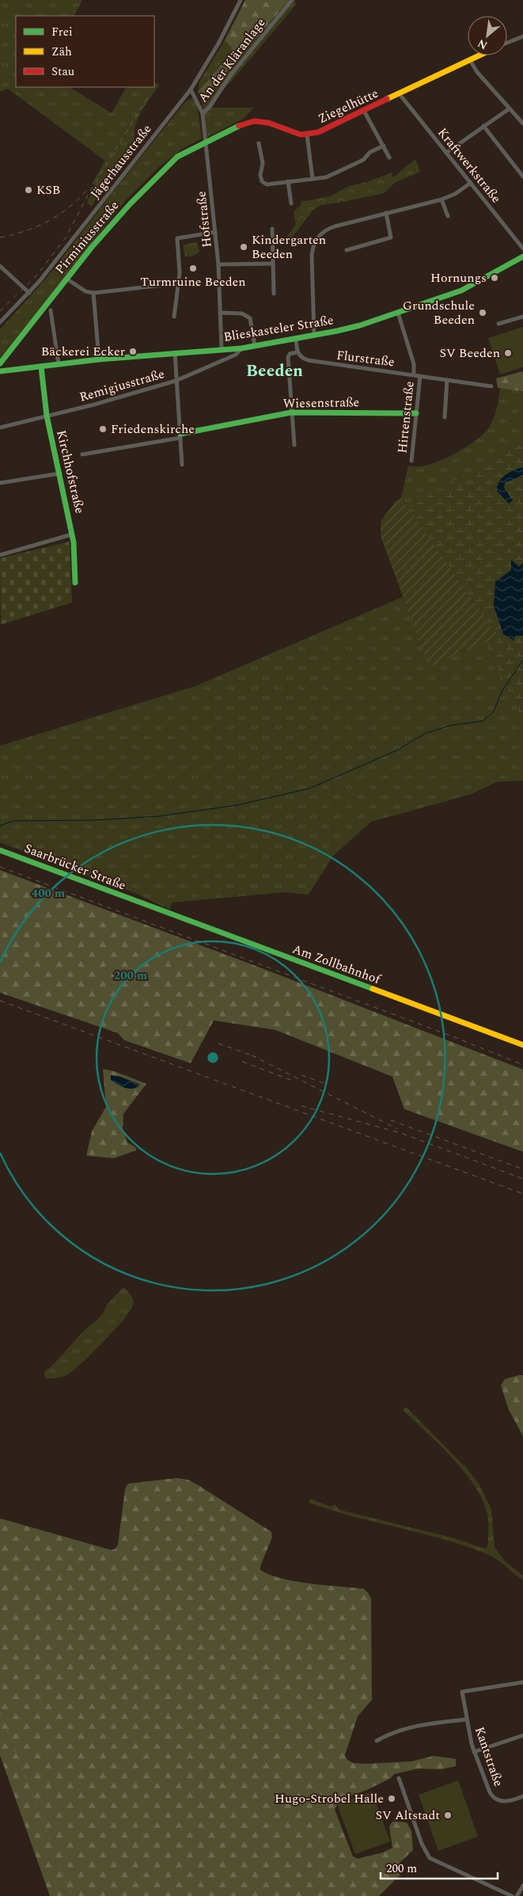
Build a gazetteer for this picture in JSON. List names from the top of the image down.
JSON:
{
  "streets": {
    "street": [
      "An der Kläranlage",
      "Ziegelhütte",
      "Jägerhausstraße",
      "Kraftwerkstraße",
      "Hofstraße",
      "Pirminiusstraße",
      "Blieskasteler Straße",
      "Flurstraße",
      "Remigiusstraße",
      "Wiesenstraße",
      "Hirtenstraße",
      "Kirchhofstraße",
      "Saarbrücker Straße",
      "Am Zollbahnhof",
      "Kantstraße"
    ]
  },
  "crossings": [
    ["An der Kläranlage", "Hofstraße"],
    ["Ziegelhütte", "Kraftwerkstraße"],
    ["Ziegelhütte", "Hofstraße"],
    ["Ziegelhütte", "Pirminiusstraße"],
    ["Jägerhausstraße", "Hofstraße"],
    ["Hofstraße", "Pirminiusstraße"],
    ["Hofstraße", "Blieskasteler Straße"],
    ["Blieskasteler Straße", "Remigiusstraße"],
    ["Blieskasteler Straße", "Hirtenstraße"],
    ["Blieskasteler Straße", "Kirchhofstraße"],
    ["Flurstraße", "Hirtenstraße"],
    ["Remigiusstraße", "Kirchhofstraße"],
    ["Wiesenstraße", "Hirtenstraße"],
    ["Saarbrücker Straße", "Am Zollbahnhof"]
  ],
  "districts": ["Beeden"],
  "places": [
    "KSB",
    "Kindergarten Beeden",
    "Turmruine Beeden",
    "Hornungs",
    "Grundschule Beeden",
    "Bäckerei Ecker",
    "SV Beeden",
    "Friedenskirche",
    "Hugo-Strobel Halle",
    "SV Altstadt"
  ],
  "legend": ["Frei", "Zäh", "Stau"],
  "scale_bar": "200 m",
  "north": "bottom left",
  "rings": ["400 m", "200 m"]
}
